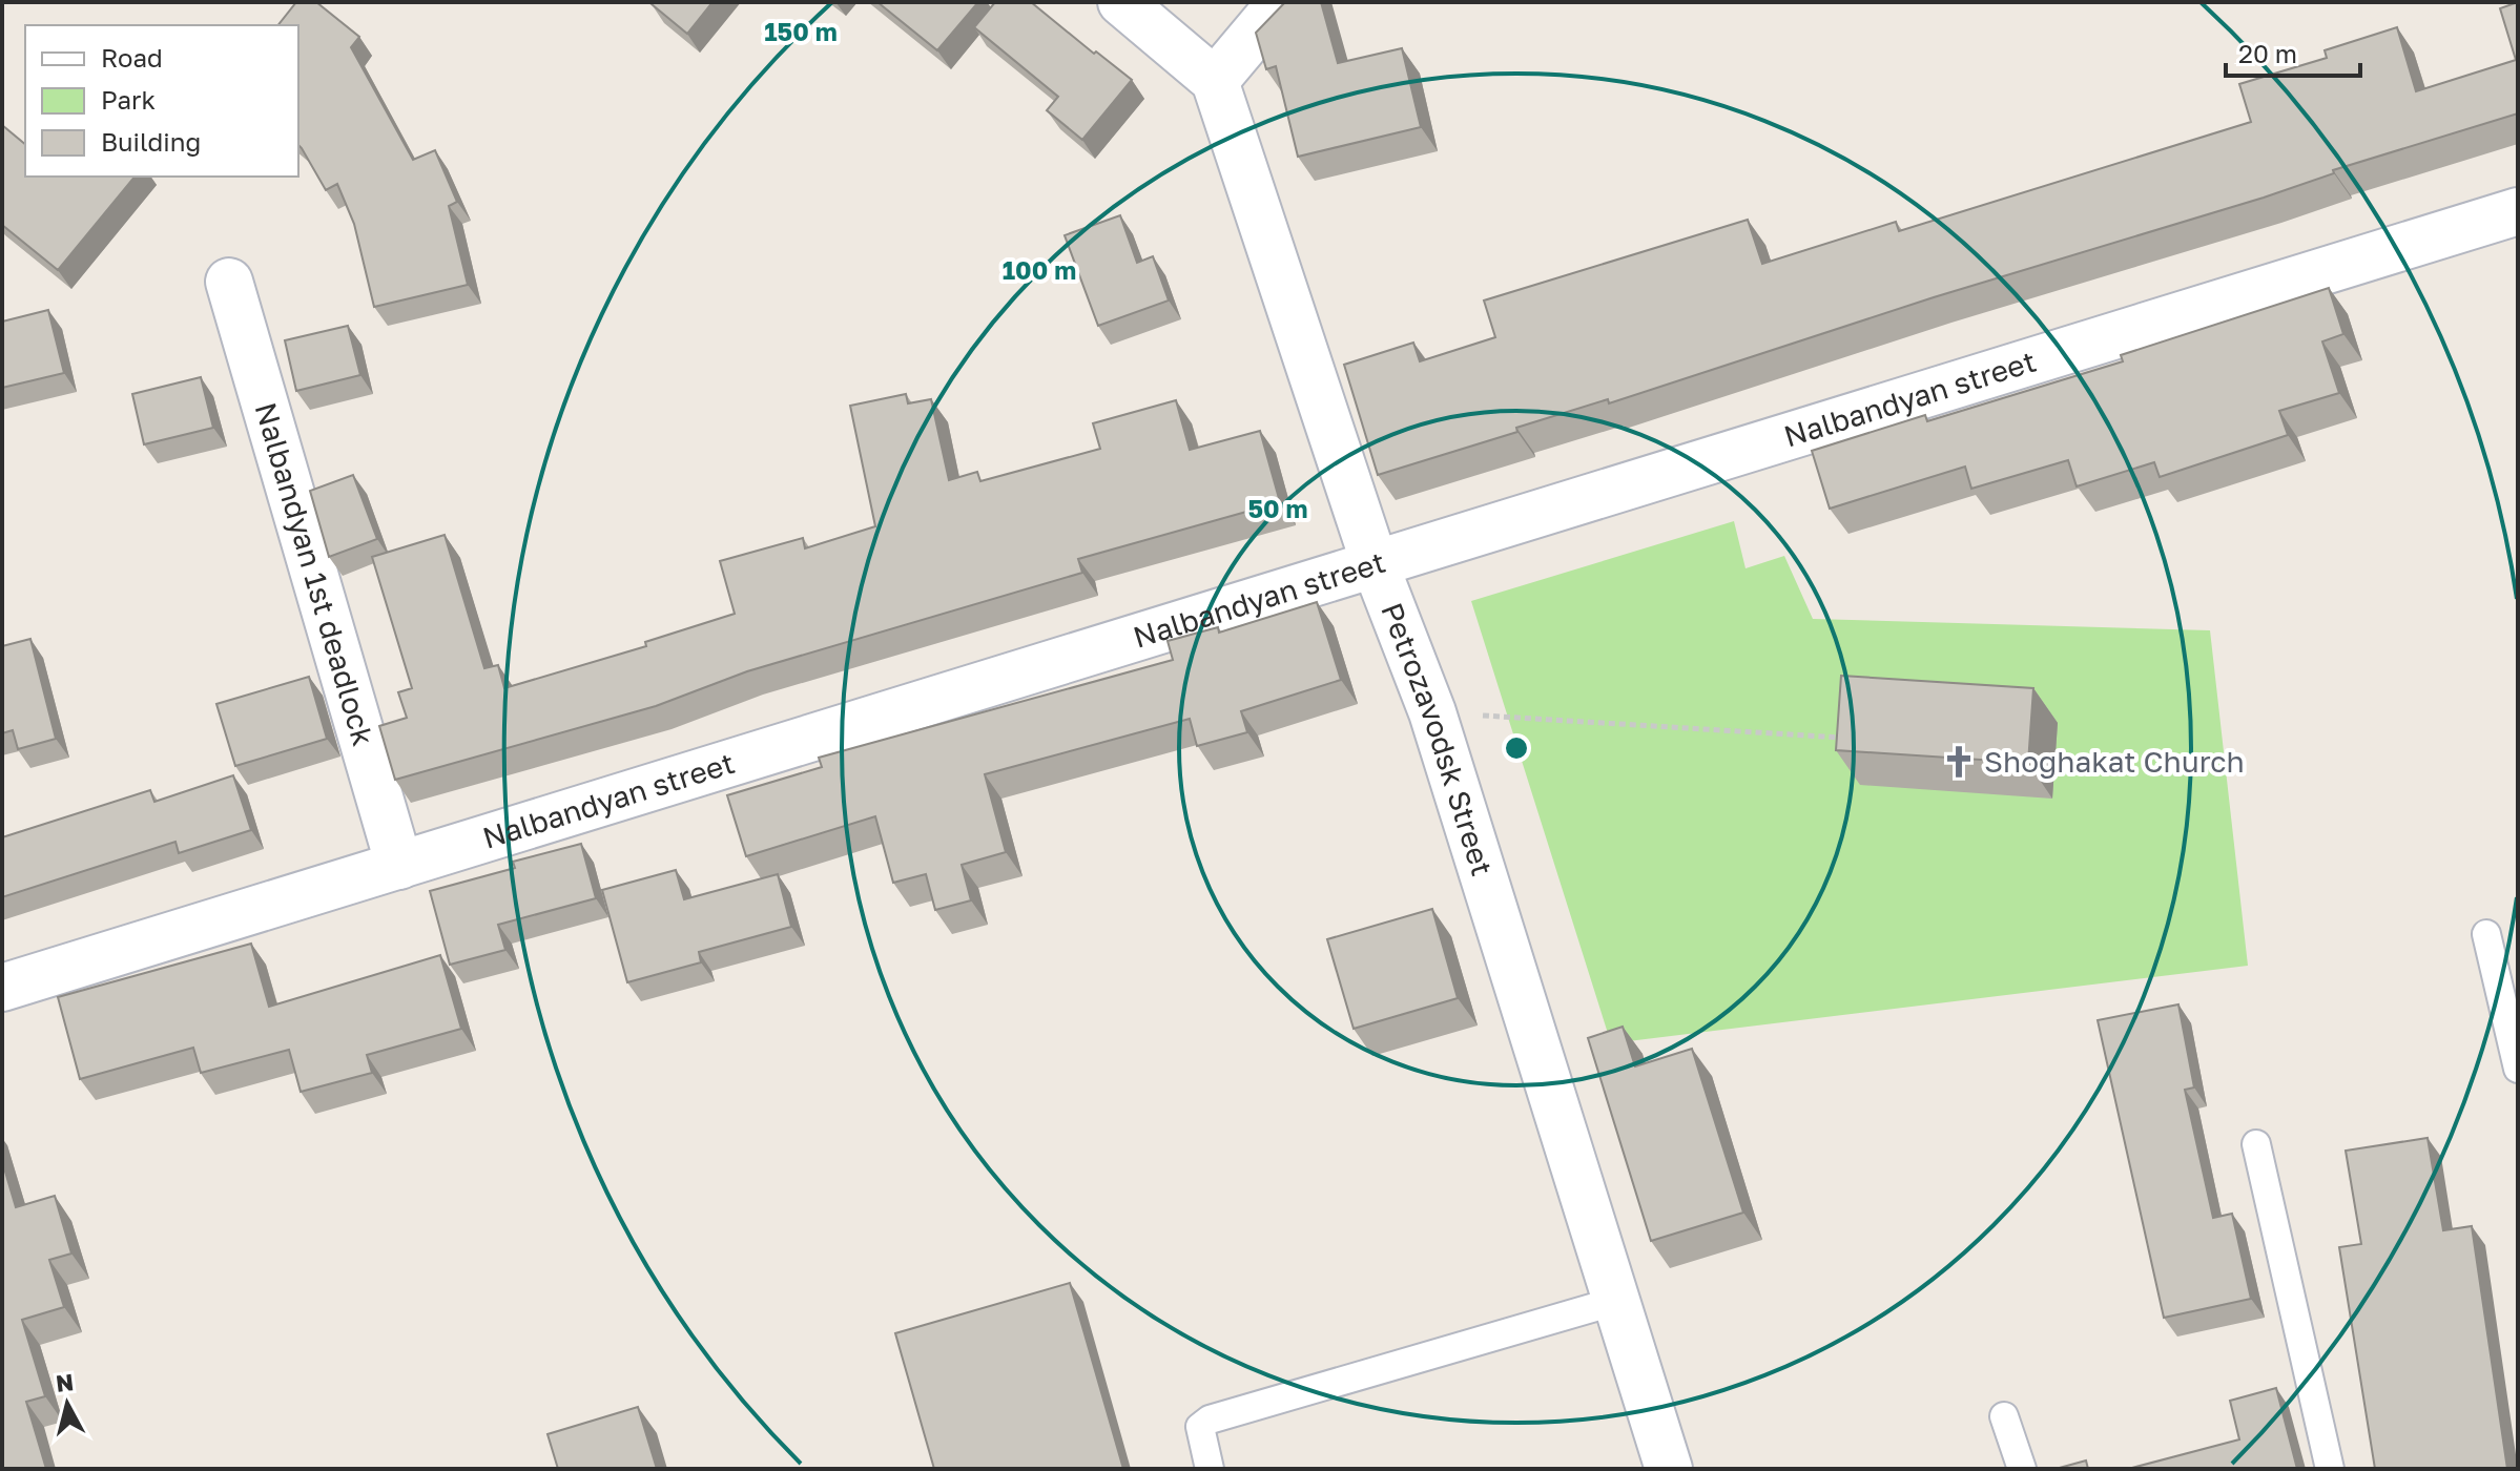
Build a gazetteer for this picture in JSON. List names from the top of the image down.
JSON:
{
  "streets": {
    "street": ["Nalbandyan street", "Nalbandyan 1st deadlock", "Petrozavodsk Street"]
  },
  "crossings": [
    ["Nalbandyan street", "Nalbandyan 1st deadlock"],
    ["Nalbandyan street", "Petrozavodsk Street"]
  ],
  "places": {
    "church": ["Shoghakat Church"]
  },
  "legend": ["Road", "Park", "Building"],
  "scale_bar": "20 m",
  "north": "top",
  "rings": ["150 m", "100 m", "50 m"]
}
